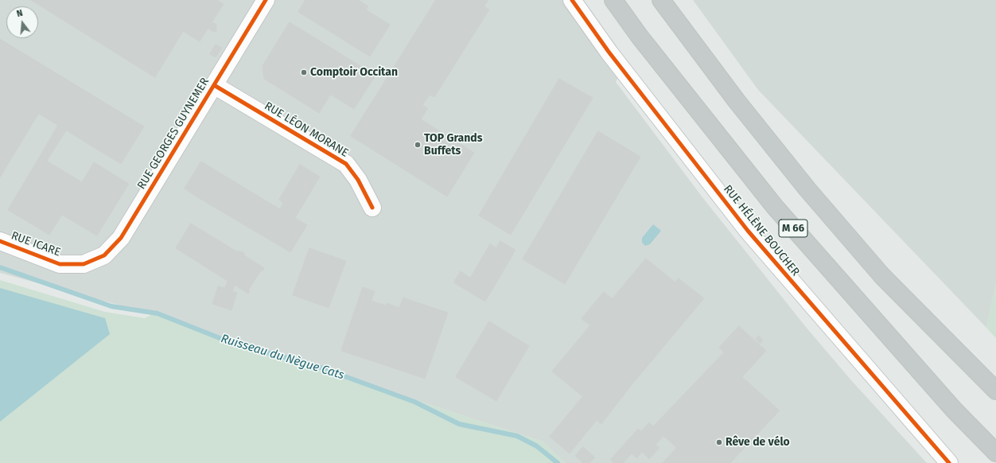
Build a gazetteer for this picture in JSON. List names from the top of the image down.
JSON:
{
  "streets": {
    "highway": ["M 66"],
    "street": [
      "RUE LÉON MORANE",
      "RUE GEORGES GUYNEMER",
      "RUE HÉLÈNE BOUCHER",
      "RUE ICARE"
    ]
  },
  "crossings": [
    ["RUE LÉON MORANE", "RUE GEORGES GUYNEMER"],
    ["RUE GEORGES GUYNEMER", "RUE ICARE"]
  ],
  "water": ["Ruisseau du Nègue Cats"],
  "places": ["Comptoir Occitan", "TOP Grands Buffets", "Rêve de vélo"],
  "north": "top"
}
